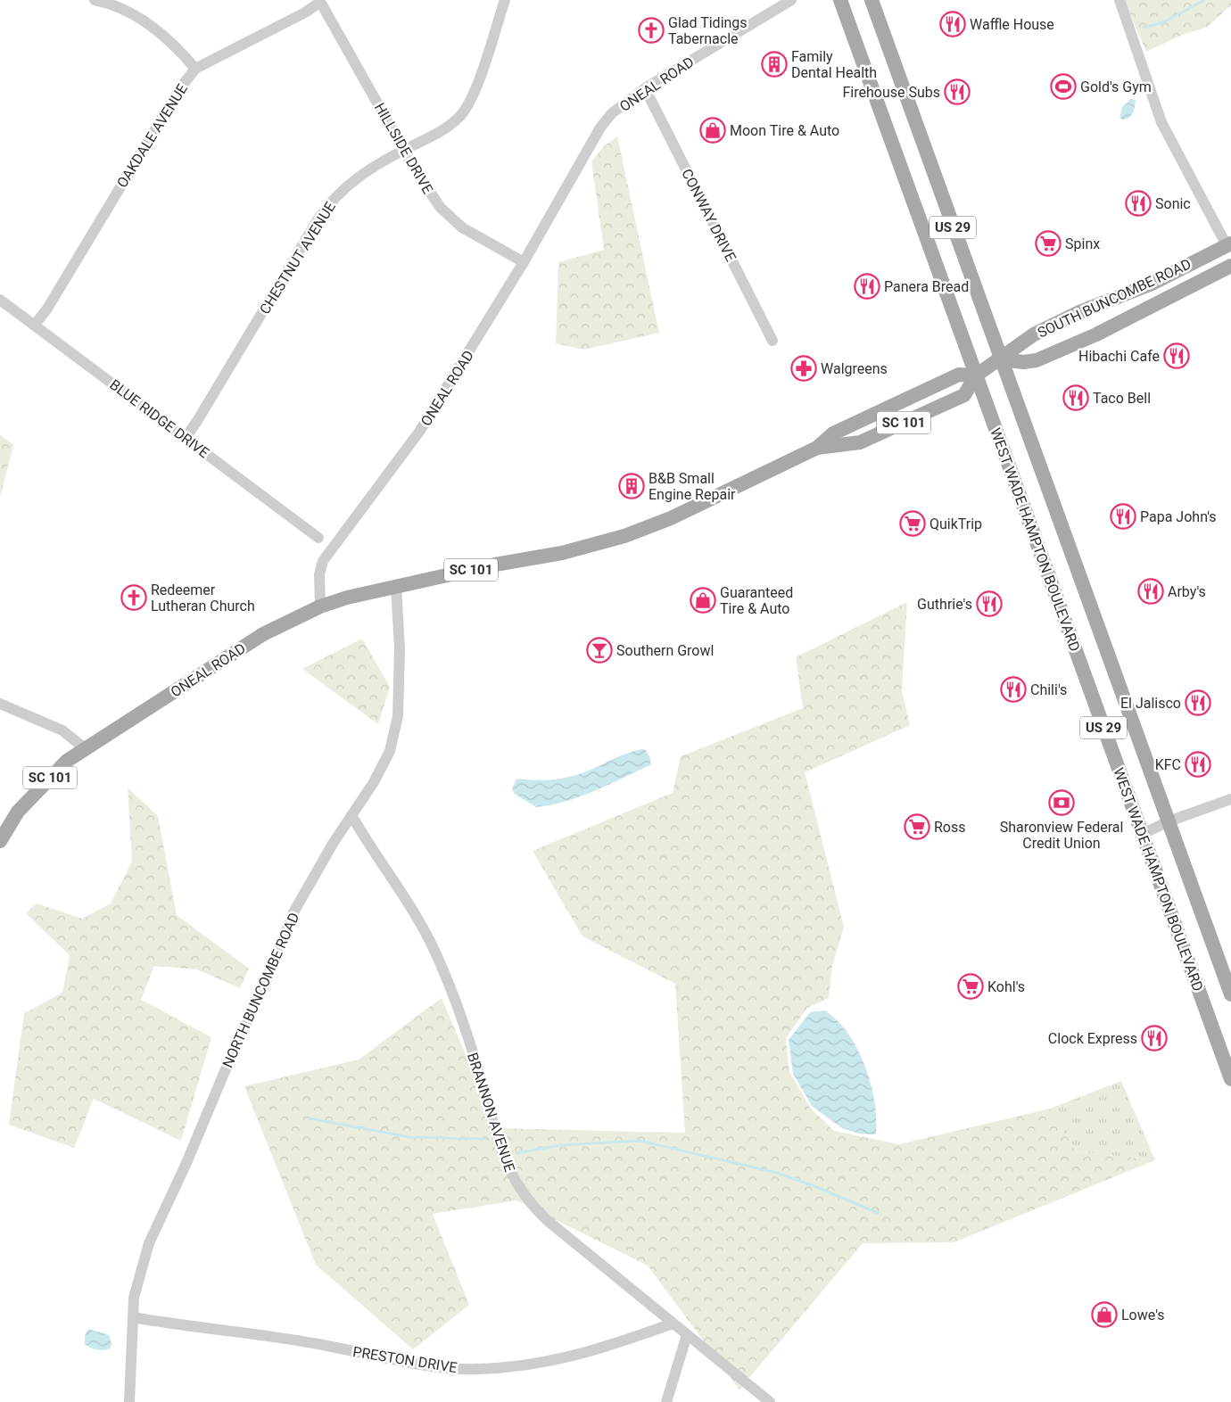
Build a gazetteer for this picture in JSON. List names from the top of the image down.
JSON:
{
  "streets": {
    "main road": [
      "ONEAL ROAD",
      "US 29",
      "SOUTH BUNCOMBE ROAD",
      "SC 101",
      "WEST WADE HAMPTON BOULEVARD"
    ],
    "street": [
      "OAKDALE AVENUE",
      "HILLSIDE DRIVE",
      "CONWAY DRIVE",
      "CHESTNUT AVENUE",
      "BLUE RIDGE DRIVE",
      "NORTH BUNCOMBE ROAD",
      "BRANNON AVENUE",
      "PRESTON DRIVE"
    ]
  },
  "crossings": [
    ["ONEAL ROAD", "HILLSIDE DRIVE"],
    ["ONEAL ROAD", "CONWAY DRIVE"],
    ["ONEAL ROAD", "SC 101"],
    ["OAKDALE AVENUE", "HILLSIDE DRIVE"],
    ["OAKDALE AVENUE", "BLUE RIDGE DRIVE"],
    ["HILLSIDE DRIVE", "CHESTNUT AVENUE"],
    ["CHESTNUT AVENUE", "BLUE RIDGE DRIVE"],
    ["SOUTH BUNCOMBE ROAD", "SC 101"],
    ["SOUTH BUNCOMBE ROAD", "WEST WADE HAMPTON BOULEVARD"],
    ["SC 101", "WEST WADE HAMPTON BOULEVARD"],
    ["SC 101", "NORTH BUNCOMBE ROAD"],
    ["NORTH BUNCOMBE ROAD", "BRANNON AVENUE"],
    ["NORTH BUNCOMBE ROAD", "PRESTON DRIVE"],
    ["BRANNON AVENUE", "PRESTON DRIVE"]
  ],
  "places": {
    "restaurant": [
      "Waffle House",
      "Firehouse Subs",
      "Sonic",
      "Panera Bread",
      "Hibachi Cafe",
      "Taco Bell",
      "Papa John's",
      "Arby's",
      "Guthrie's",
      "Chili's",
      "El Jalisco",
      "KFC",
      "Clock Express"
    ],
    "church": ["Glad Tidings Tabernacle", "Redeemer Lutheran Church"],
    "building": ["Family Dental Health", "B&B Small Engine Repair"],
    "sports": ["Gold's Gym"],
    "shop": ["Moon Tire & Auto", "Guaranteed Tire & Auto", "Lowe's"],
    "supermarket": [
      "Spinx",
      "QuikTrip",
      "Ross",
      "Kohl's"
    ],
    "pharmacy": ["Walgreens"],
    "bar": ["Southern Growl"],
    "bank": ["Sharonview Federal Credit Union"]
  }
}
